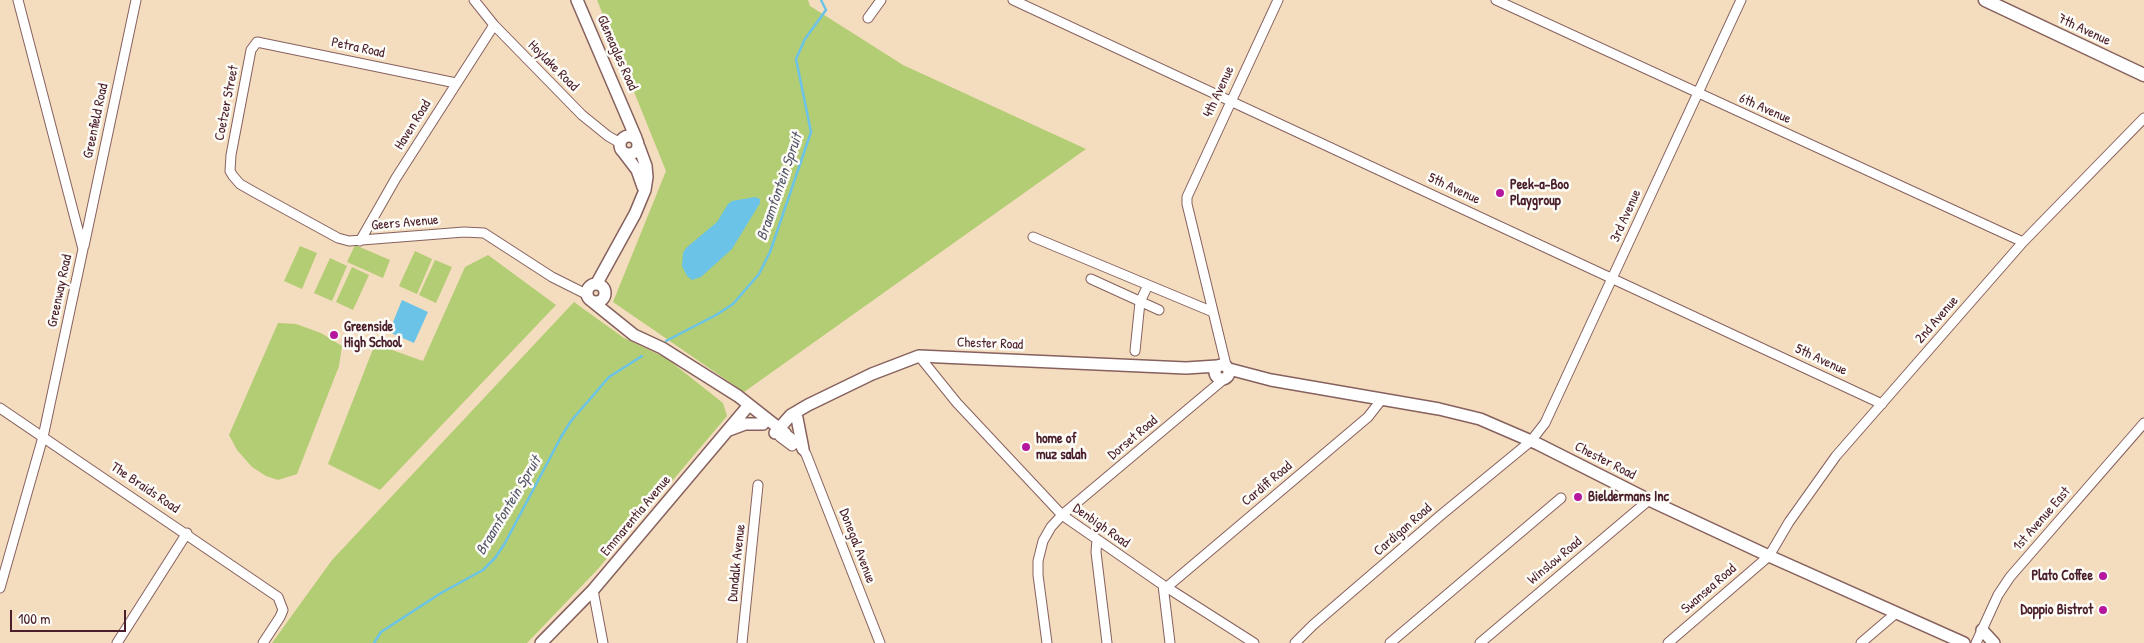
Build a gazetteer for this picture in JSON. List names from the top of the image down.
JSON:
{
  "streets": {
    "main road": ["7th Avenue"],
    "street": [
      "Petra Road",
      "Gleneagles Road",
      "Hoylake Road",
      "4th Avenue",
      "Coetzer Street",
      "6th Avenue",
      "Greenfield Road",
      "Haven Road",
      "5th Avenue",
      "3rd Avenue",
      "Geers Avenue",
      "Greenway Road",
      "2nd Avenue",
      "Chester Road",
      "Dorset Road",
      "Cardiff Road",
      "The Braids Road",
      "Emmarentia Avenue",
      "1st Avenue East",
      "Denbigh Road",
      "Cardigan Road",
      "Donegal Avenue",
      "Winslow Road",
      "Dundalk Avenue",
      "Swansea Road"
    ]
  },
  "crossings": [
    ["Petra Road", "Coetzer Street"],
    ["Petra Road", "Haven Road"],
    ["Gleneagles Road", "Geers Avenue"],
    ["Hoylake Road", "Haven Road"],
    ["4th Avenue", "5th Avenue"],
    ["Coetzer Street", "Geers Avenue"],
    ["6th Avenue", "3rd Avenue"],
    ["6th Avenue", "2nd Avenue"],
    ["Greenfield Road", "Greenway Road"],
    ["Haven Road", "Geers Avenue"],
    ["5th Avenue", "3rd Avenue"],
    ["5th Avenue", "2nd Avenue"],
    ["3rd Avenue", "Chester Road"],
    ["3rd Avenue", "Cardigan Road"],
    ["Greenway Road", "The Braids Road"],
    ["2nd Avenue", "Chester Road"],
    ["2nd Avenue", "Swansea Road"],
    ["Chester Road", "Dorset Road"],
    ["Chester Road", "Cardiff Road"],
    ["Chester Road", "Denbigh Road"],
    ["Chester Road", "Cardigan Road"],
    ["Chester Road", "Winslow Road"],
    ["Chester Road", "Swansea Road"],
    ["Dorset Road", "Denbigh Road"],
    ["Cardiff Road", "Denbigh Road"]
  ],
  "water": ["Braamfontein Spruit"],
  "places": [
    "Peek-a-Boo Playgroup",
    "Greenside High School",
    "home of muz salah",
    "Bieldermans Inc",
    "Plato Coffee",
    "Doppio Bistrot"
  ],
  "scale_bar": "100 m"
}
